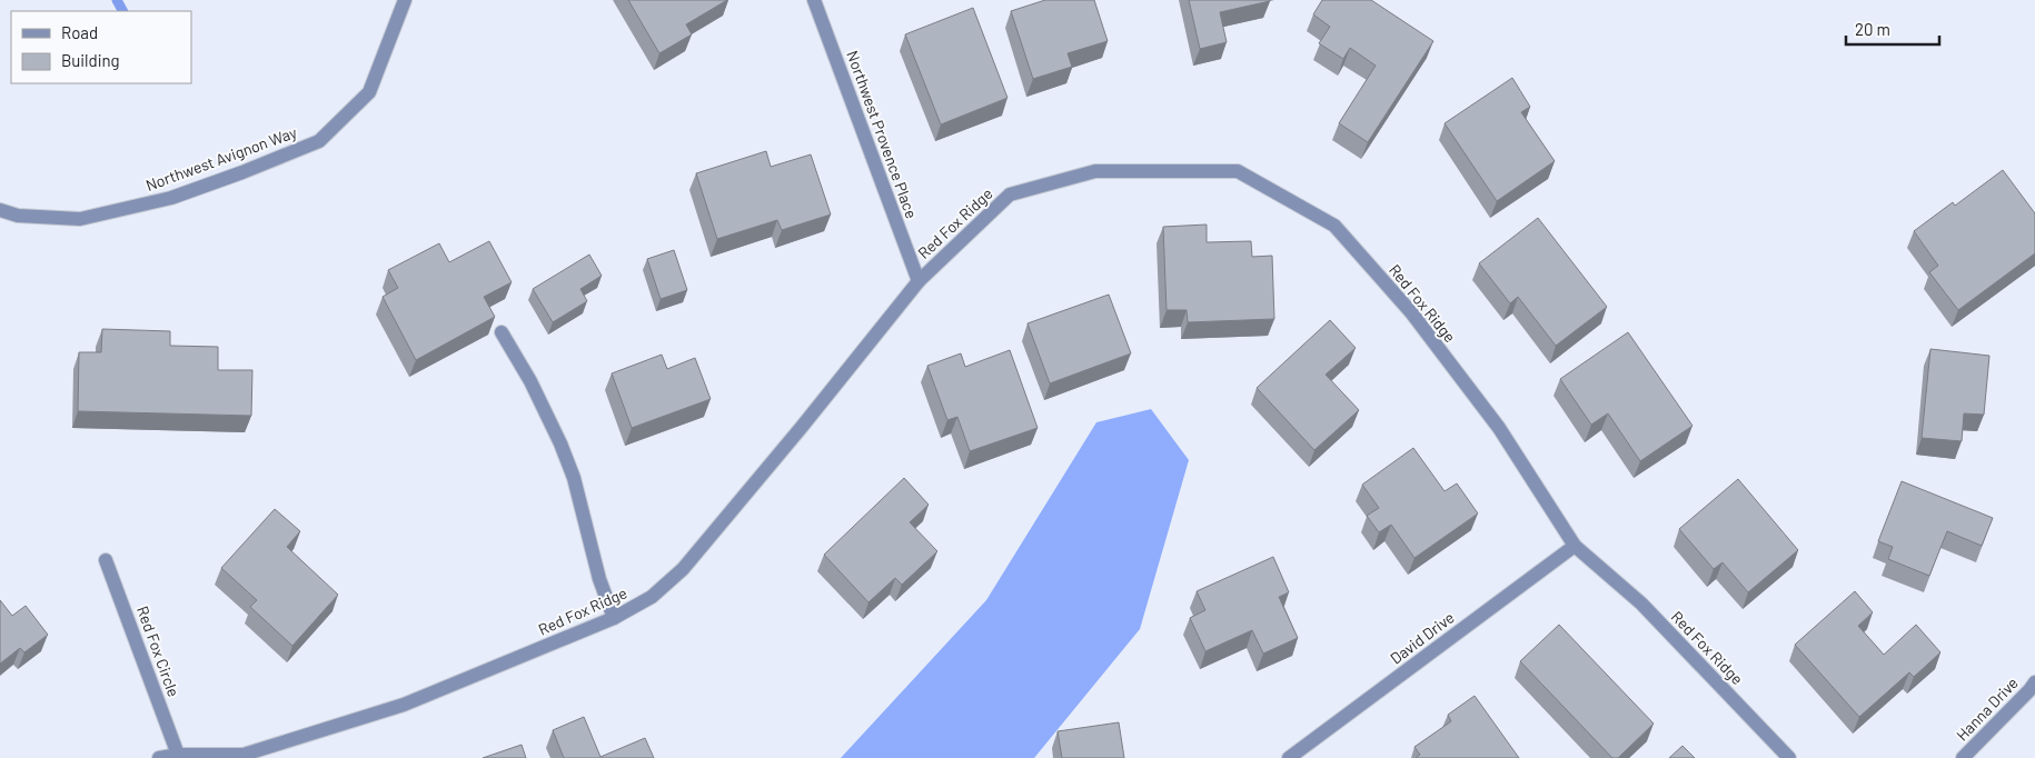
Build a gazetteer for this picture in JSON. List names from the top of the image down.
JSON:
{
  "streets": {
    "street": [
      "Northwest Provence Place",
      "Northwest Avignon Way",
      "Red Fox Ridge",
      "David Drive",
      "Red Fox Circle",
      "Hanna Drive"
    ]
  },
  "crossings": [
    ["Northwest Provence Place", "Red Fox Ridge"],
    ["Red Fox Ridge", "David Drive"],
    ["Red Fox Ridge", "Red Fox Circle"]
  ],
  "legend": ["Road", "Building"],
  "scale_bar": "20 m"
}
